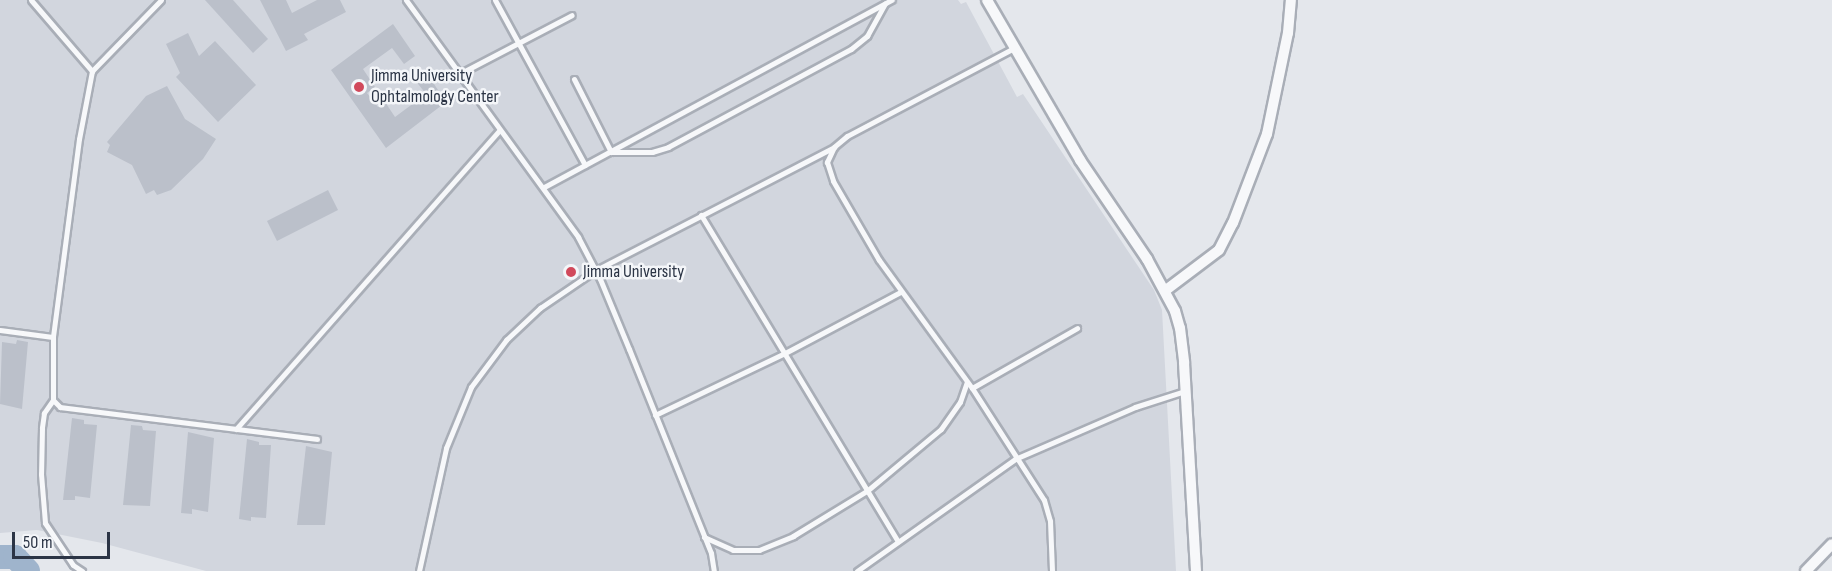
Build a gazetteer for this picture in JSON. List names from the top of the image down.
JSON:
{
  "places": ["Jimma University Ophtalmology Center", "Jimma University"],
  "scale_bar": "50 m"
}
